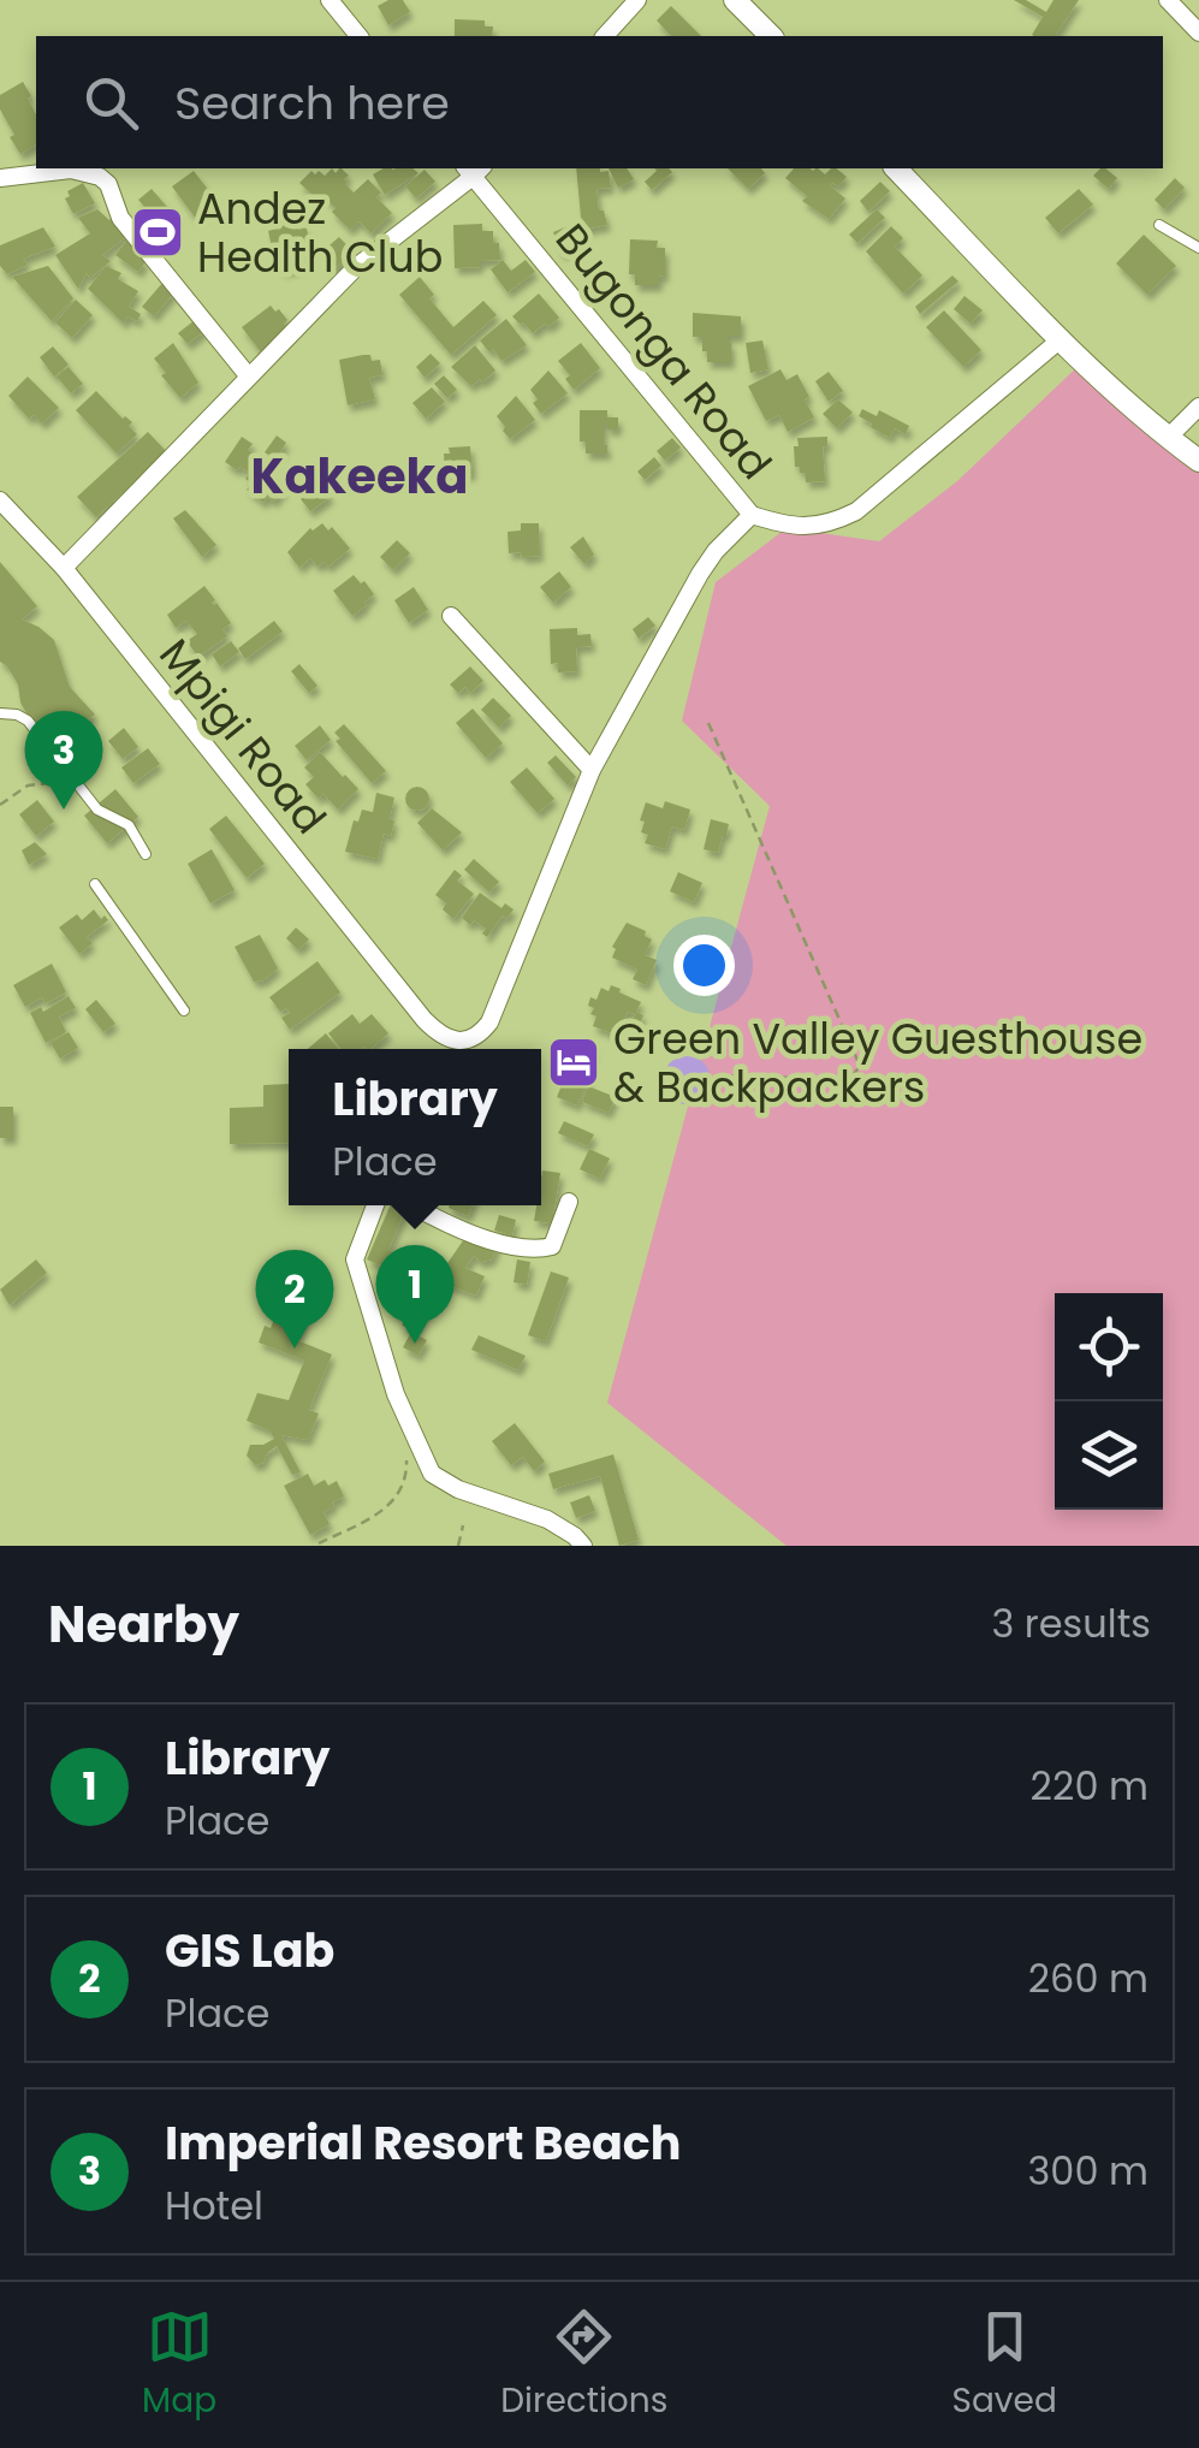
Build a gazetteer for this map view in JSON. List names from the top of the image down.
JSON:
{
  "streets": {
    "street": ["Bugonga Road", "Mpigi Road"]
  },
  "districts": ["Kakeeka"],
  "places": {
    "sports": ["Andez Health Club"],
    "hotel": ["Green Valley Guesthouse & Backpackers"]
  },
  "page": {
    "search": "Search here",
    "pins": ["3", "1", "2"],
    "popup": ["Library", "Place"],
    "heading": ["Nearby", "3 results"],
    "list": [
      {
        "mark": "1",
        "name": "Library",
        "note": "Place",
        "value": "220 m"
      },
      {
        "mark": "2",
        "name": "GIS Lab",
        "note": "Place",
        "value": "260 m"
      },
      {
        "mark": "3",
        "name": "Imperial Resort Beach",
        "note": "Hotel",
        "value": "300 m"
      }
    ],
    "nav": ["Map", "Directions", "Saved"]
  }
}
